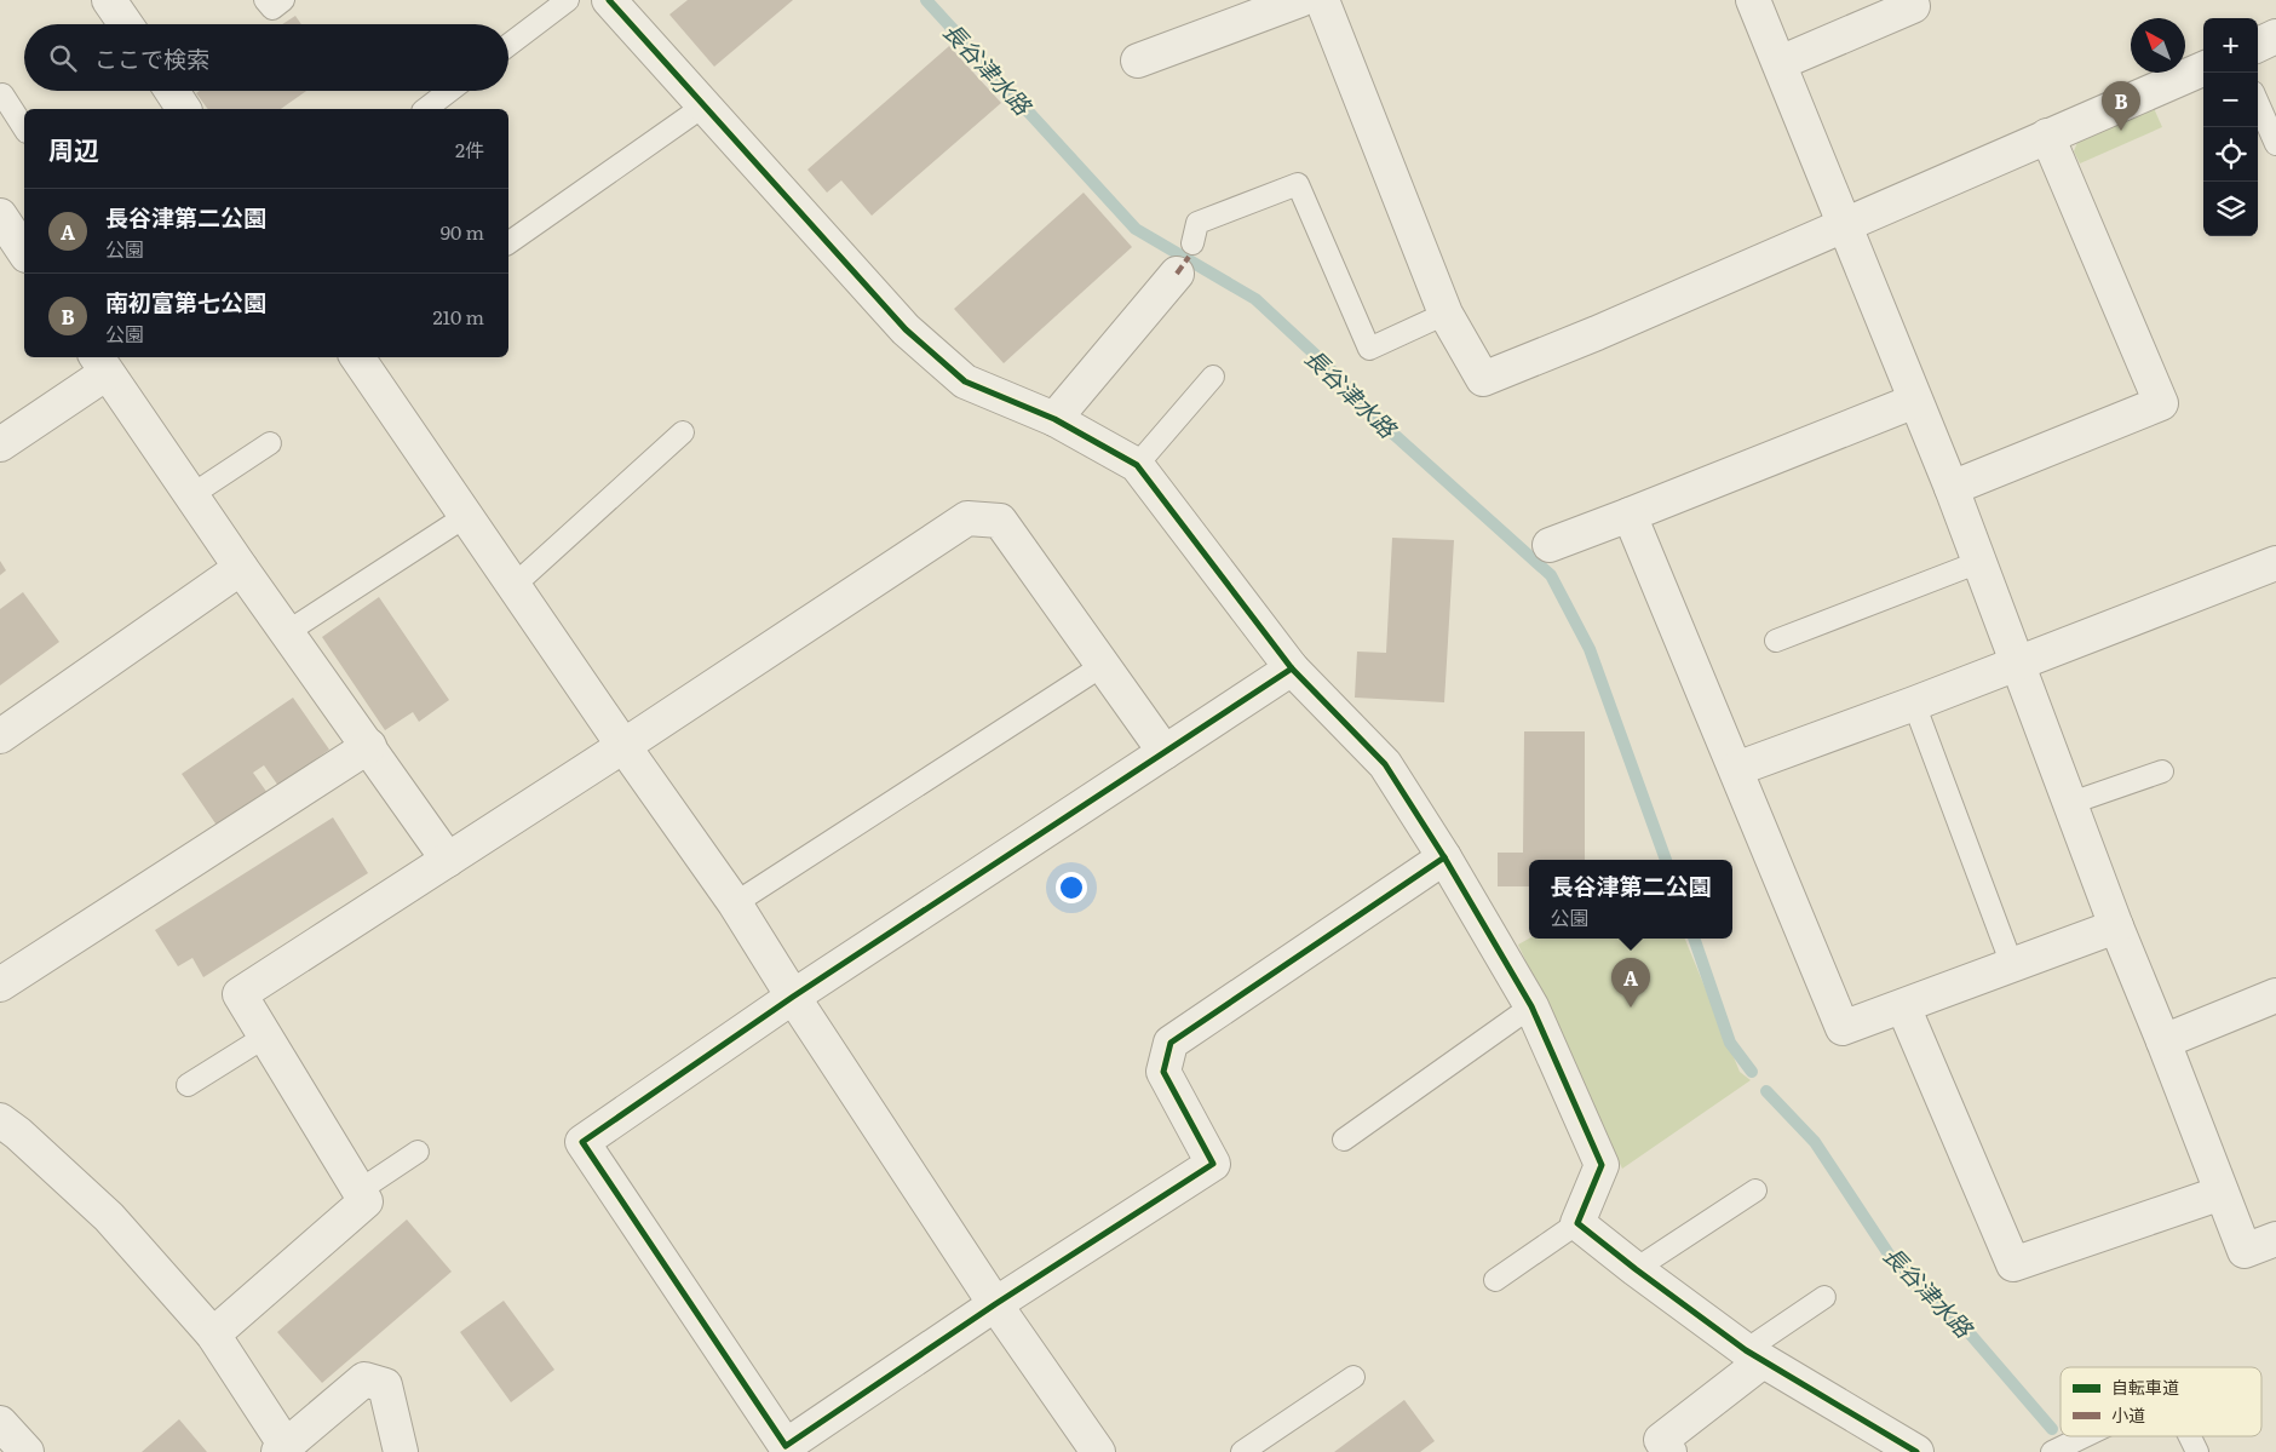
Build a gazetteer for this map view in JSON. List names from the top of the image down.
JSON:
{
  "water": ["長谷津水路"],
  "legend": ["自転車道", "小道"],
  "north": "top left",
  "page": {
    "map_buttons": ["+", "−"],
    "search": "ここで検索",
    "pins": ["B", "A"],
    "heading": ["周辺", "2件"],
    "list": [
      {
        "mark": "A",
        "name": "長谷津第二公園",
        "note": "公園",
        "value": "90 m"
      },
      {
        "mark": "B",
        "name": "南初富第七公園",
        "note": "公園",
        "value": "210 m"
      }
    ],
    "popup": ["長谷津第二公園", "公園"]
  }
}
